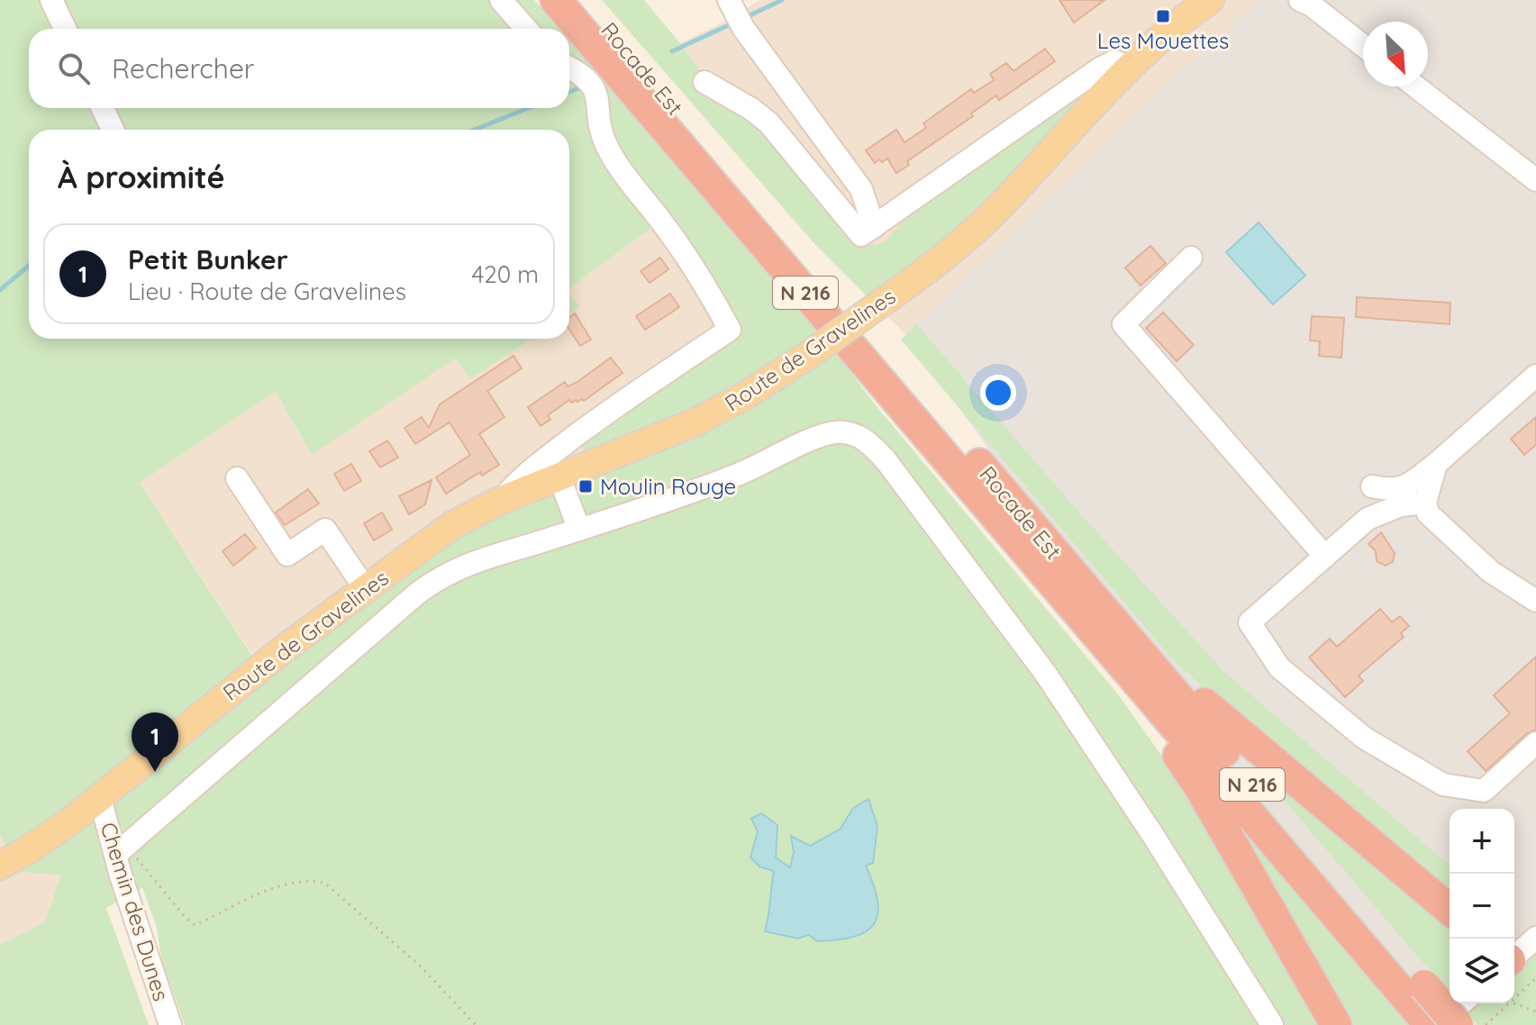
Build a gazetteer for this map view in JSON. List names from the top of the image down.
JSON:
{
  "streets": {
    "highway": ["Rocade Est", "N 216"],
    "main road": ["Route de Gravelines"],
    "street": ["Chemin des Dunes"]
  },
  "crossings": [
    ["Route de Gravelines", "Chemin des Dunes"]
  ],
  "places": {
    "transit": ["Les Mouettes", "Moulin Rouge"]
  },
  "north": "bottom right",
  "page": {
    "search": "Rechercher",
    "heading": "À proximité",
    "list": [
      {
        "mark": "1",
        "name": "Petit Bunker",
        "note": "Lieu · Route de Gravelines",
        "value": "420 m"
      }
    ],
    "pins": "1",
    "map_buttons": ["+", "−"]
  }
}
